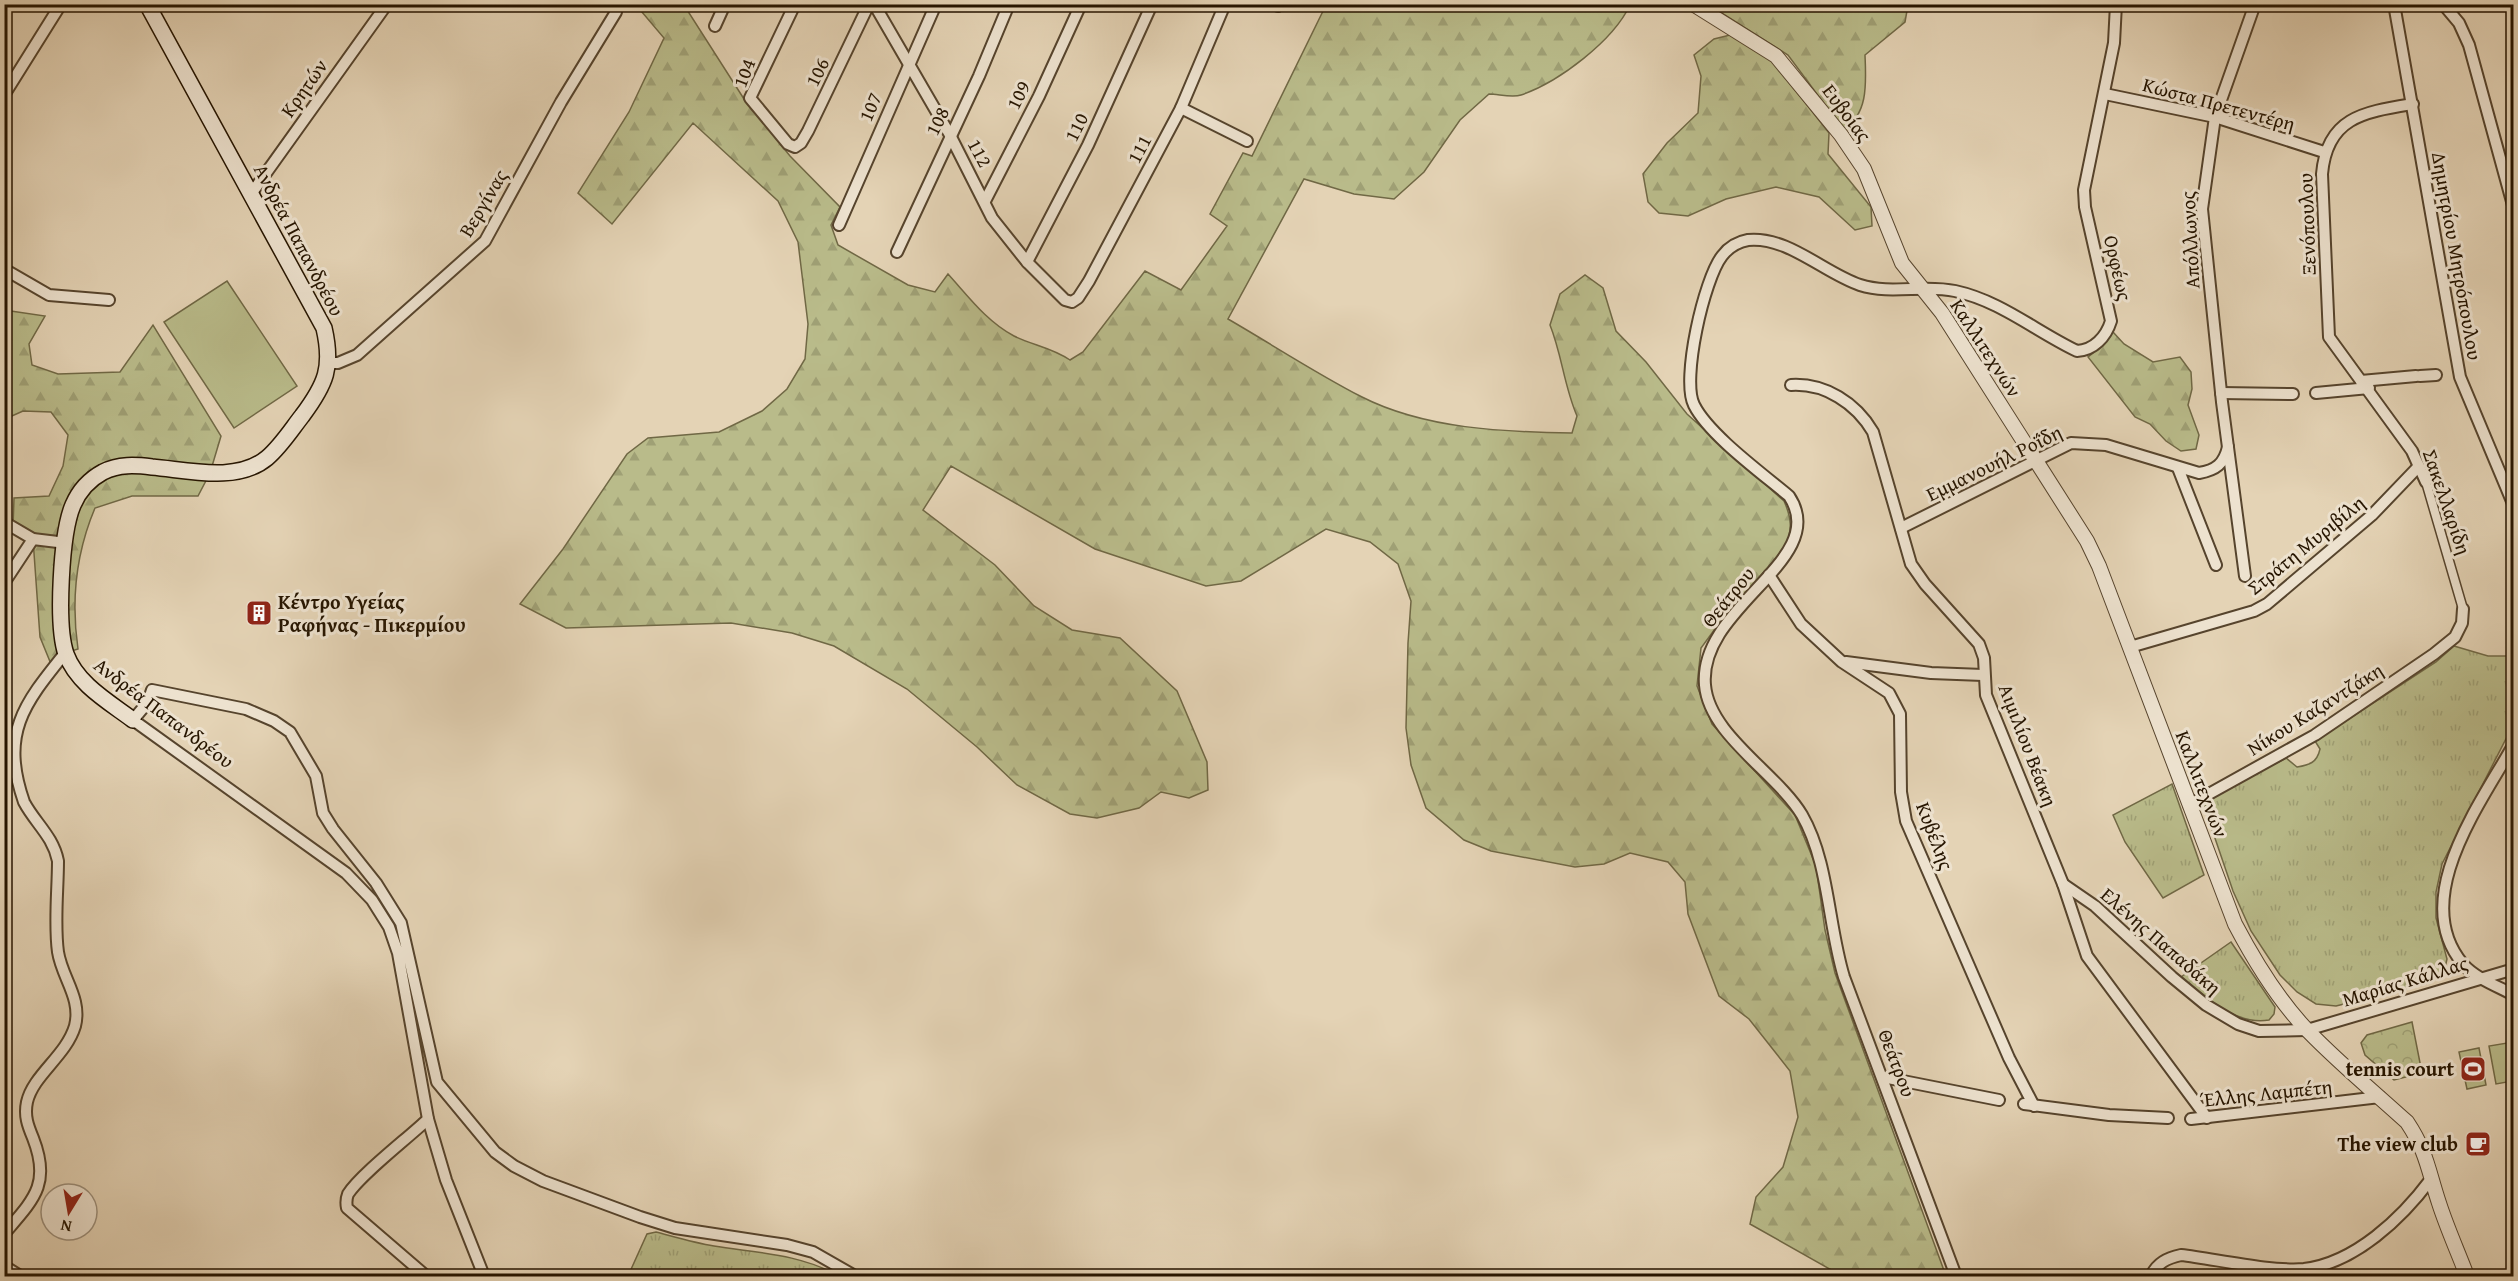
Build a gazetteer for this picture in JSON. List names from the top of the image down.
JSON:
{
  "streets": {
    "main road": ["Ανδρέα Παπανδρέου"],
    "street": [
      "106",
      "104",
      "Κρητών",
      "109",
      "Κώστα Πρετεντέρη",
      "107",
      "Ευβοίας",
      "108",
      "110",
      "111",
      "112",
      "Βεργίνας",
      "Ξενόπουλου",
      "Απόλλωνος",
      "Δημητρίου Μητρόπουλου",
      "Ορφέως",
      "Καλλιτεχνών",
      "Εμμανουήλ Ροΐδη",
      "Σακελλαρίδη",
      "Στράτη Μυριβίλη",
      "Θεάτρου",
      "Νίκου Καζαντζάκη",
      "Αιμιλίου Βέακη",
      "Κυβέλης",
      "Ελένης Παπαδάκη",
      "Μαρίας Κάλλας",
      "Έλλης Λαμπέτη"
    ]
  },
  "crossings": [
    ["106", "104"],
    ["Κρητών", "Ανδρέα Παπανδρέου"],
    ["109", "112"],
    ["Κώστα Πρετεντέρη", "Ξενόπουλου"],
    ["Κώστα Πρετεντέρη", "Απόλλωνος"],
    ["Κώστα Πρετεντέρη", "Ορφέως"],
    ["107", "112"],
    ["Ευβοίας", "Ορφέως"],
    ["Ευβοίας", "Καλλιτεχνών"],
    ["Ευβοίας", "Θεάτρου"],
    ["108", "112"],
    ["110", "112"],
    ["111", "112"],
    ["Βεργίνας", "Ανδρέα Παπανδρέου"],
    ["Ξενόπουλου", "Δημητρίου Μητρόπουλου"],
    ["Ξενόπουλου", "Σακελλαρίδη"],
    ["Απόλλωνος", "Εμμανουήλ Ροΐδη"],
    ["Ορφέως", "Καλλιτεχνών"],
    ["Ορφέως", "Θεάτρου"],
    ["Καλλιτεχνών", "Εμμανουήλ Ροΐδη"],
    ["Καλλιτεχνών", "Στράτη Μυριβίλη"],
    ["Καλλιτεχνών", "Θεάτρου"],
    ["Καλλιτεχνών", "Νίκου Καζαντζάκη"],
    ["Καλλιτεχνών", "Ελένης Παπαδάκη"],
    ["Καλλιτεχνών", "Μαρίας Κάλλας"],
    ["Καλλιτεχνών", "Έλλης Λαμπέτη"],
    ["Εμμανουήλ Ροΐδη", "Αιμιλίου Βέακη"],
    ["Σακελλαρίδη", "Στράτη Μυριβίλη"],
    ["Σακελλαρίδη", "Νίκου Καζαντζάκη"],
    ["Θεάτρου", "Κυβέλης"],
    ["Αιμιλίου Βέακη", "Ελένης Παπαδάκη"],
    ["Αιμιλίου Βέακη", "Έλλης Λαμπέτη"],
    ["Ελένης Παπαδάκη", "Μαρίας Κάλλας"]
  ],
  "places": {
    "building": ["Κέντρο Υγείας Ραφήνας - Πικερμίου"],
    "sports": ["tennis court"],
    "cafe": ["The view club"]
  },
  "north": "bottom"
}
